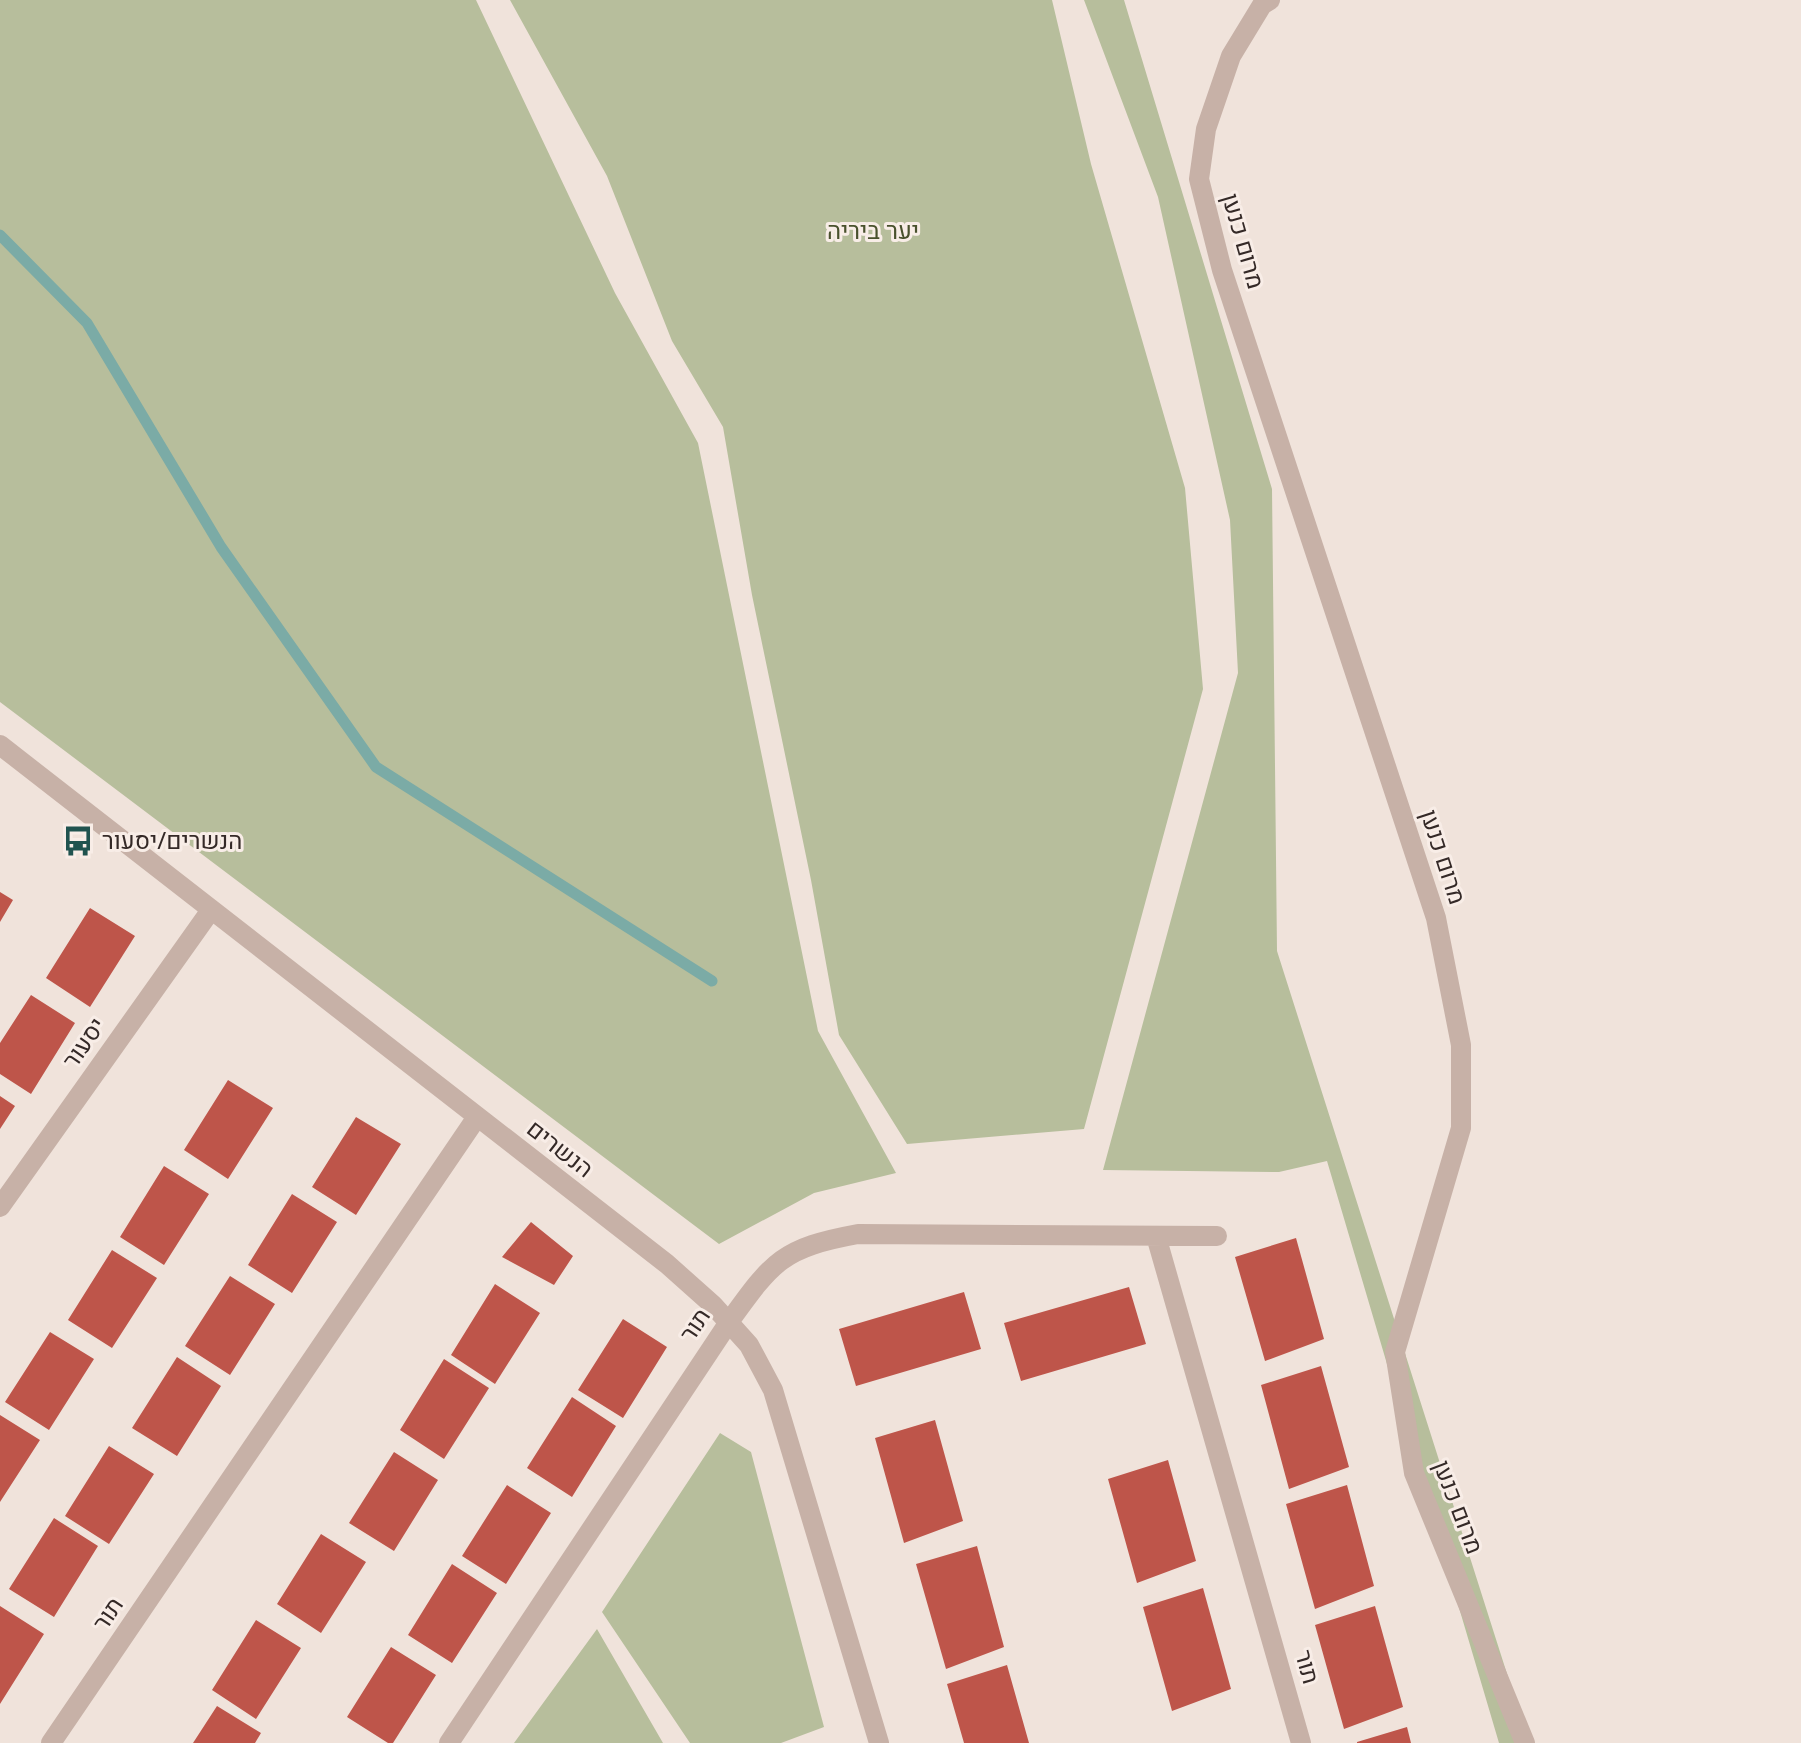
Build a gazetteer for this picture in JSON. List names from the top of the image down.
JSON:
{
  "streets": {
    "street": [
      "מרום כנען",
      "יסעור",
      "הנשרים",
      "תור"
    ]
  },
  "crossings": [
    ["יסעור", "הנשרים"],
    ["הנשרים", "תור"]
  ],
  "parks": ["יער ביריה"],
  "places": {
    "bus stop": ["הנשרים/יסעור"]
  }
}
